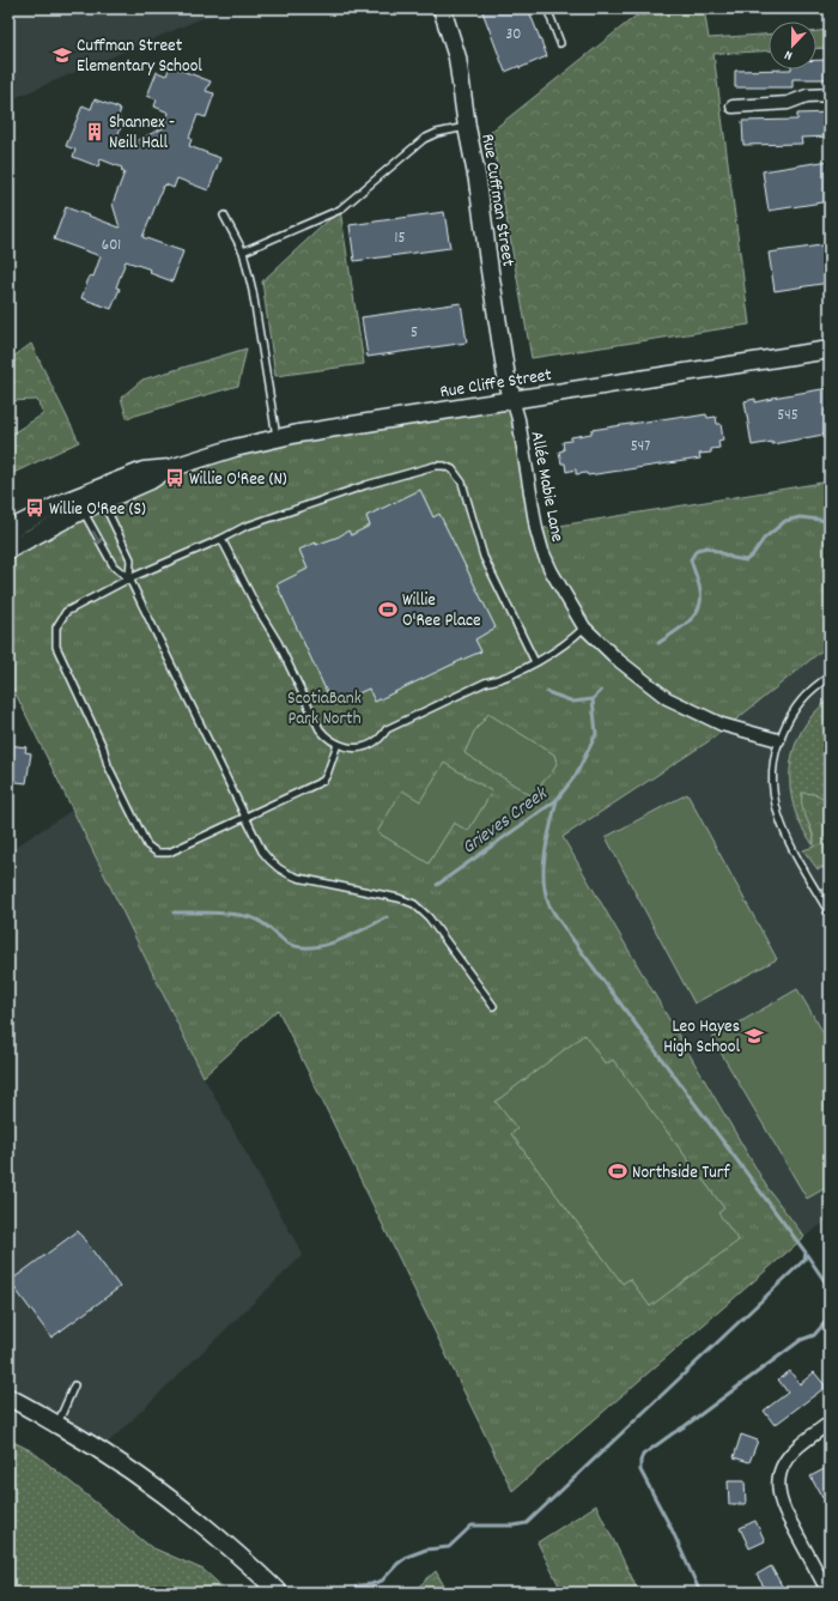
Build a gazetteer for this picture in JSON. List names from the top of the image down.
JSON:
{
  "streets": {
    "main road": ["Rue Cuffman Street", "Rue Cliffe Street"],
    "street": ["Allée Mabie Lane"]
  },
  "crossings": [
    ["Rue Cuffman Street", "Rue Cliffe Street"],
    ["Rue Cuffman Street", "Allée Mabie Lane"],
    ["Rue Cliffe Street", "Allée Mabie Lane"]
  ],
  "water": ["Grieves Creek"],
  "parks": ["ScotiaBank Park North"],
  "places": {
    "school or university": ["Cuffman Street Elementary School", "Leo Hayes High School"],
    "building": ["Shannex - Neill Hall"],
    "bus stop": ["Willie O'Ree (N)", "Willie O'Ree (S)"],
    "sports": ["Willie O'Ree Place", "Northside Turf"]
  },
  "house_numbers": [
    "30",
    "15",
    "601",
    "5",
    "545",
    "547"
  ],
  "north": "bottom"
}
